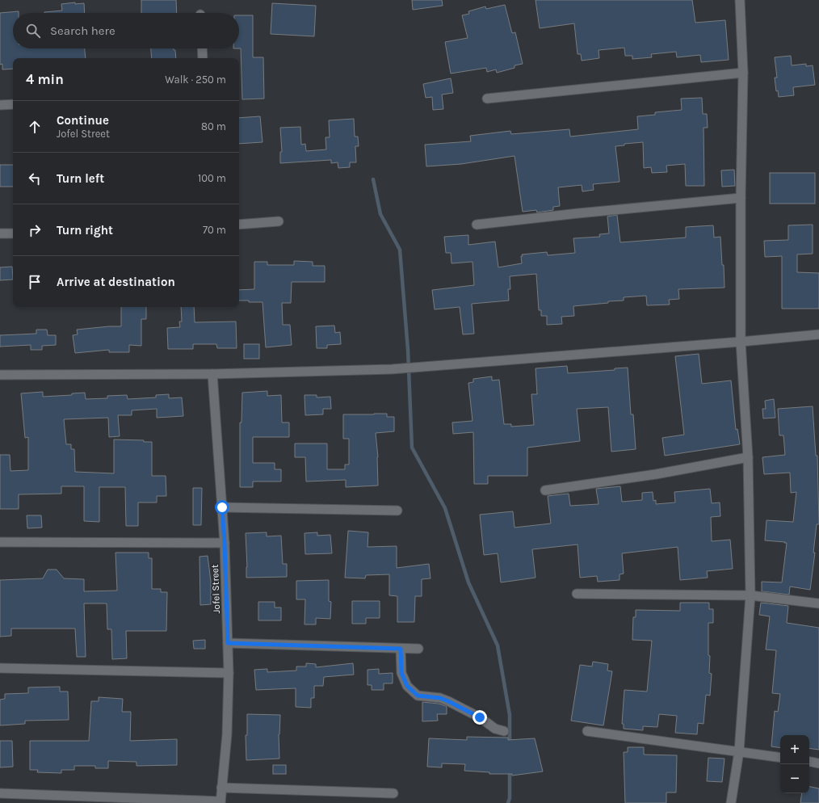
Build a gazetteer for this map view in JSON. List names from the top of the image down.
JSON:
{
  "streets": {
    "street": ["Jofel Street"]
  },
  "page": {
    "search": "Search here",
    "heading": ["4 min", "Walk · 250 m"],
    "list": [
      ["Continue", "Jofel Street", "80 m"],
      ["Turn left", "100 m"],
      ["Turn right", "70 m"],
      "Arrive at destination"
    ],
    "map_buttons": ["+", "−"]
  }
}
